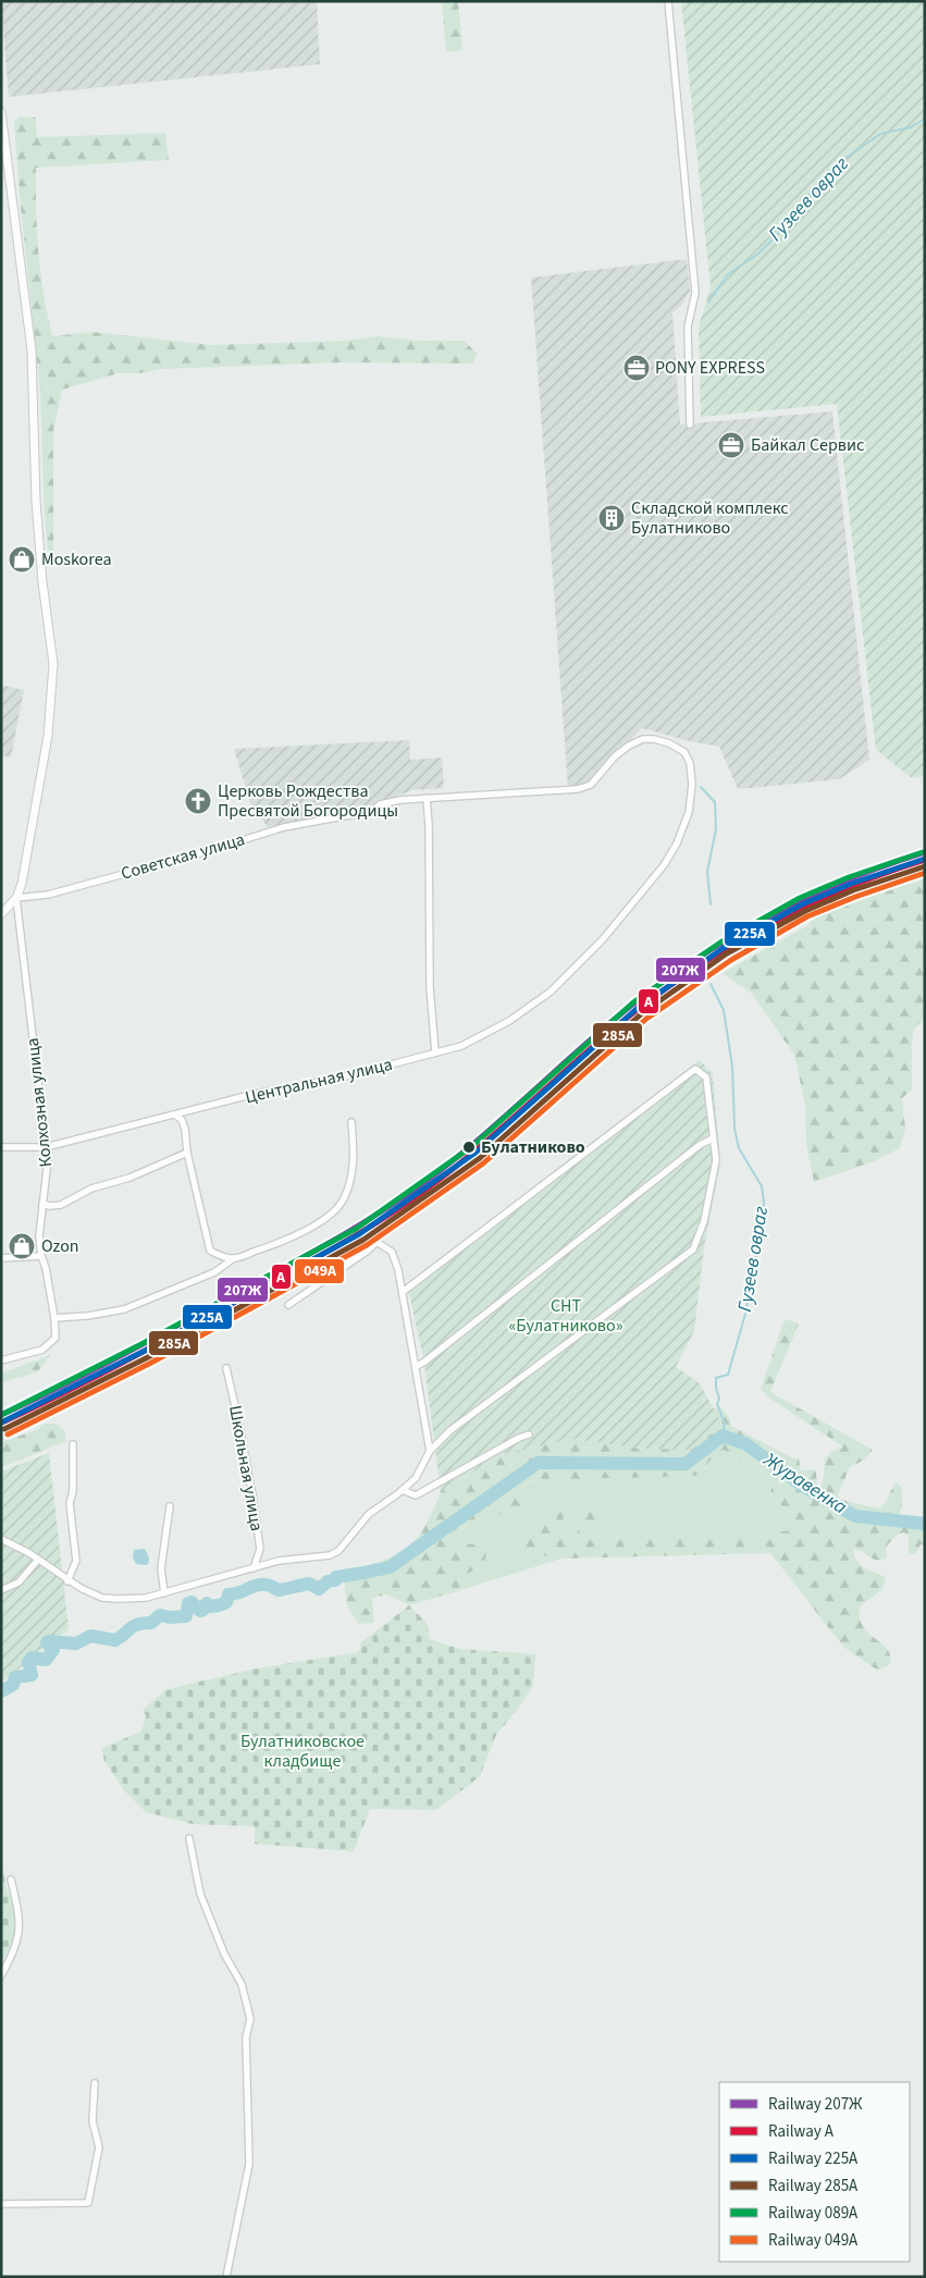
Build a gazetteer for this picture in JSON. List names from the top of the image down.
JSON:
{
  "streets": {
    "street": [
      "Советская улица",
      "Центральная улица",
      "Колхозная улица",
      "Школьная улица"
    ]
  },
  "crossings": [
    ["Советская улица", "Центральная улица"],
    ["Советская улица", "Колхозная улица"],
    ["Центральная улица", "Колхозная улица"]
  ],
  "water": ["Гузеев овраг", "Журавенка"],
  "parks": ["СНТ «Булатниково»", "Булатниковское кладбище"],
  "places": {
    "office": ["PONY EXPRESS", "Байкал Сервис"],
    "building": ["Складской комплекс Булатниково"],
    "shop": ["Moskorea", "Ozon"],
    "church": ["Церковь Рождества Пресвятой Богородицы"],
    "other": ["Булатниково"]
  },
  "lines": [
    "rail line 207Ж",
    "rail line 089А",
    "rail line 225А",
    "rail line A",
    "rail line 285А",
    "rail line 049А"
  ],
  "legend": [
    "Railway 207Ж",
    "Railway A",
    "Railway 225А",
    "Railway 285А",
    "Railway 089А",
    "Railway 049А"
  ]
}
